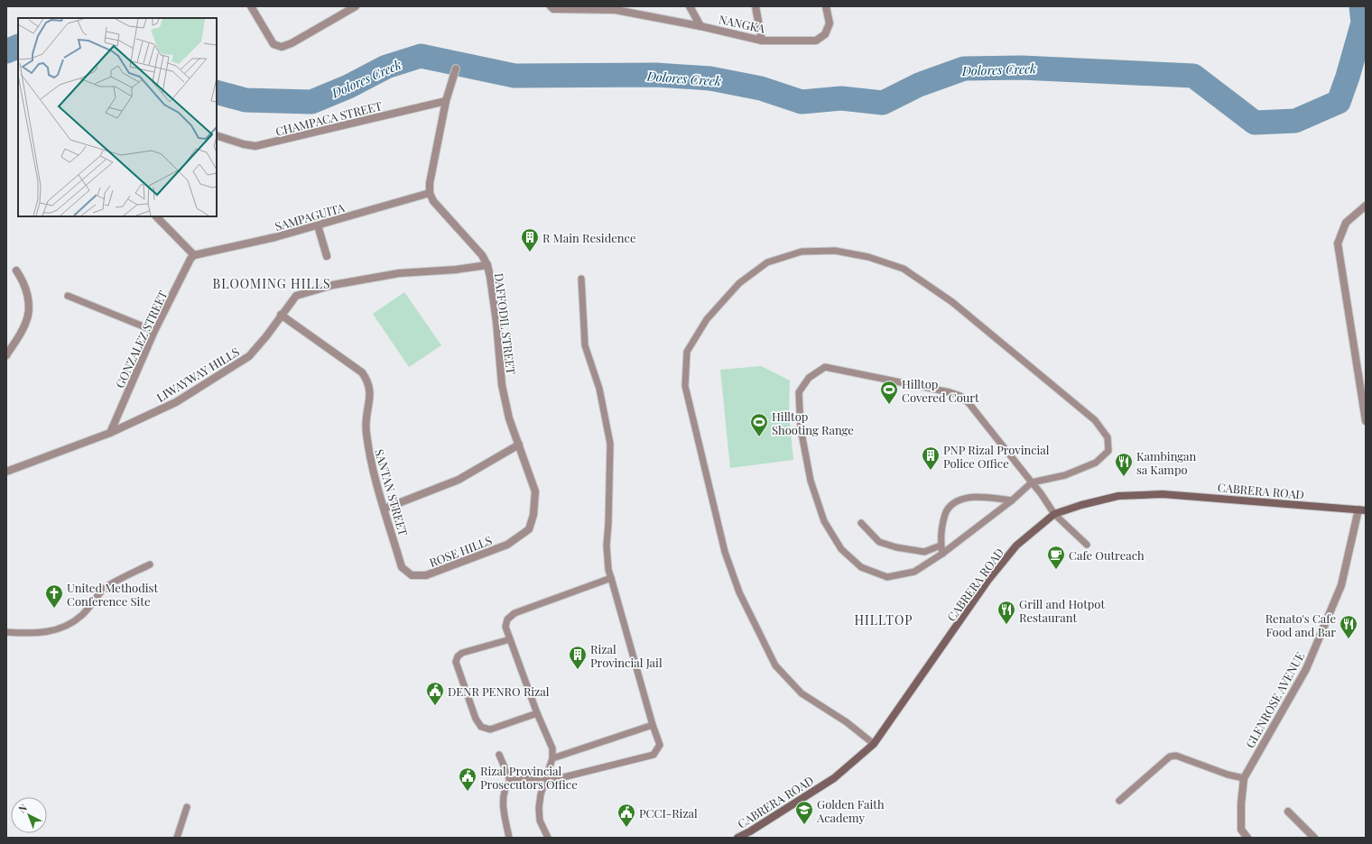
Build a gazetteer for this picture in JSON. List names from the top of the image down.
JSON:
{
  "streets": {
    "main road": ["CABRERA ROAD"],
    "street": [
      "NANGKA",
      "CHAMPACA STREET",
      "SAMPAGUITA",
      "DAFFODIL STREET",
      "GONZALEZ STREET",
      "LIWAYWAY HILLS",
      "SANTAN STREET",
      "ROSE HILLS",
      "GLENROSE AVENUE"
    ]
  },
  "crossings": [
    ["SAMPAGUITA", "DAFFODIL STREET"],
    ["SAMPAGUITA", "GONZALEZ STREET"],
    ["DAFFODIL STREET", "LIWAYWAY HILLS"],
    ["DAFFODIL STREET", "ROSE HILLS"],
    ["GONZALEZ STREET", "LIWAYWAY HILLS"],
    ["LIWAYWAY HILLS", "SANTAN STREET"],
    ["CABRERA ROAD", "GLENROSE AVENUE"],
    ["SANTAN STREET", "ROSE HILLS"]
  ],
  "districts": ["BLOOMING HILLS", "HILLTOP"],
  "water": ["Dolores Creek"],
  "places": {
    "building": ["R Main Residence", "PNP Rizal Provincial Police Office", "Rizal Provincial Jail"],
    "sports": ["Hilltop Covered Court", "Hilltop Shooting Range"],
    "restaurant": ["Kambingan sa Kampo", "Grill and Hotpot Restaurant", "Renato's Cafe Food and Bar"],
    "cafe": ["Cafe Outreach"],
    "church": ["United Methodist Conference Site"],
    "public building": ["DENR PENRO Rizal", "Rizal Provincial Prosecutors Office", "PCCI-Rizal"],
    "school or university": ["Golden Faith Academy"]
  },
  "north": "top left"
}
